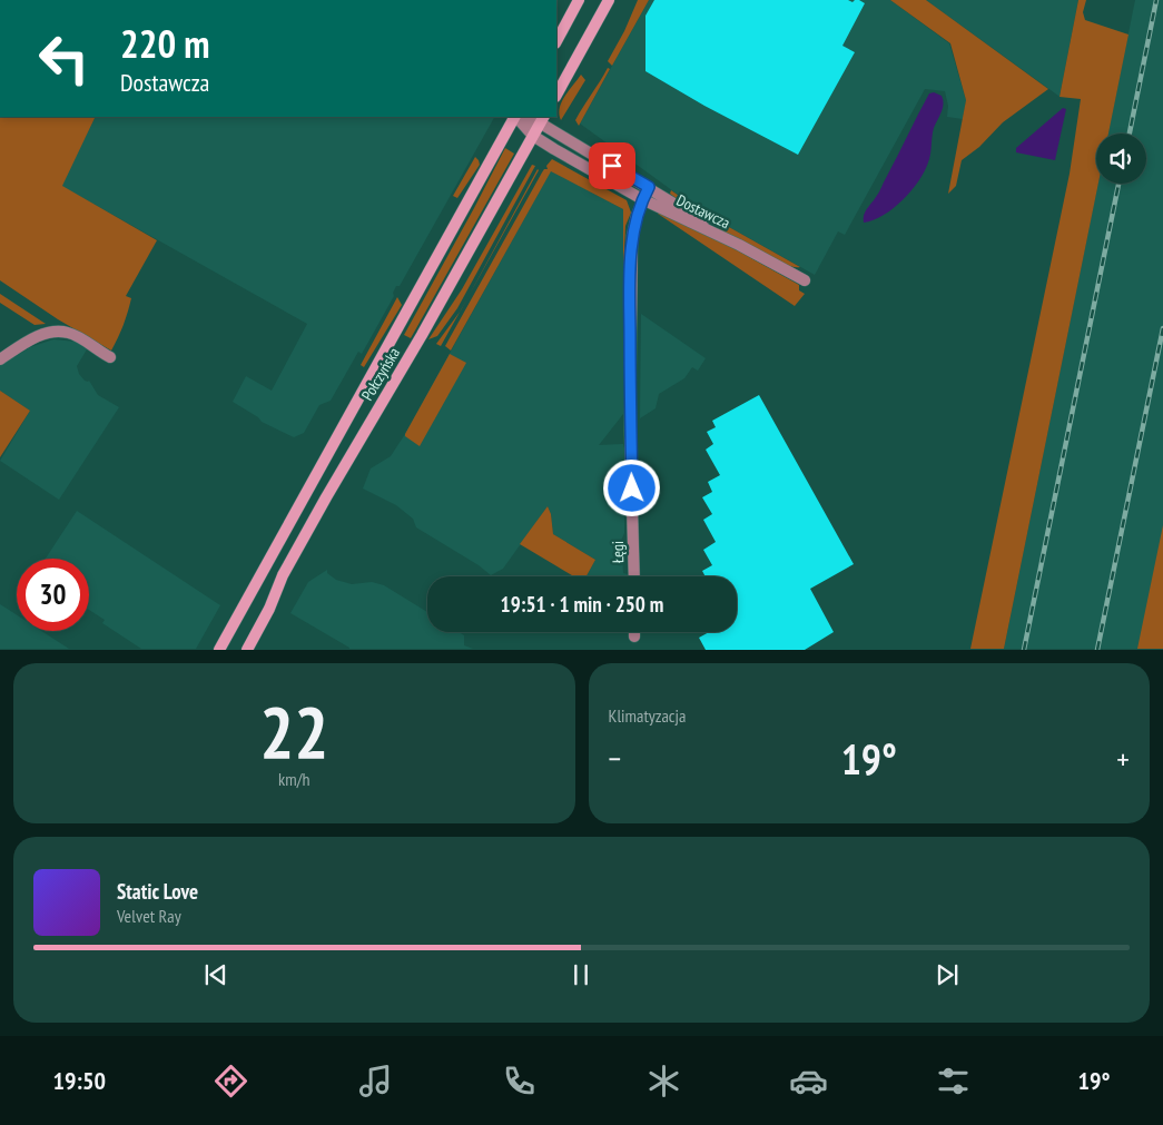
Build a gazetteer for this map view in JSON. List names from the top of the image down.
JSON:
{
  "streets": {
    "main road": ["Połczyńska"],
    "street": ["Dostawcza", "Łęgi"]
  },
  "crossings": [
    ["Dostawcza", "Połczyńska"],
    ["Dostawcza", "Łęgi"]
  ],
  "page": {
    "turn": ["220 m", "Dostawcza"],
    "limit": "30",
    "trip": "19:51 · 1 min · 250 m",
    "tile": [
      ["22", "km/h"],
      "Klimatyzacja"
    ],
    "heat": ["−", "19°", "+"],
    "song": ["Static Love", "Velvet Ray"],
    "tabs": ["19:50", "19°"]
  }
}
